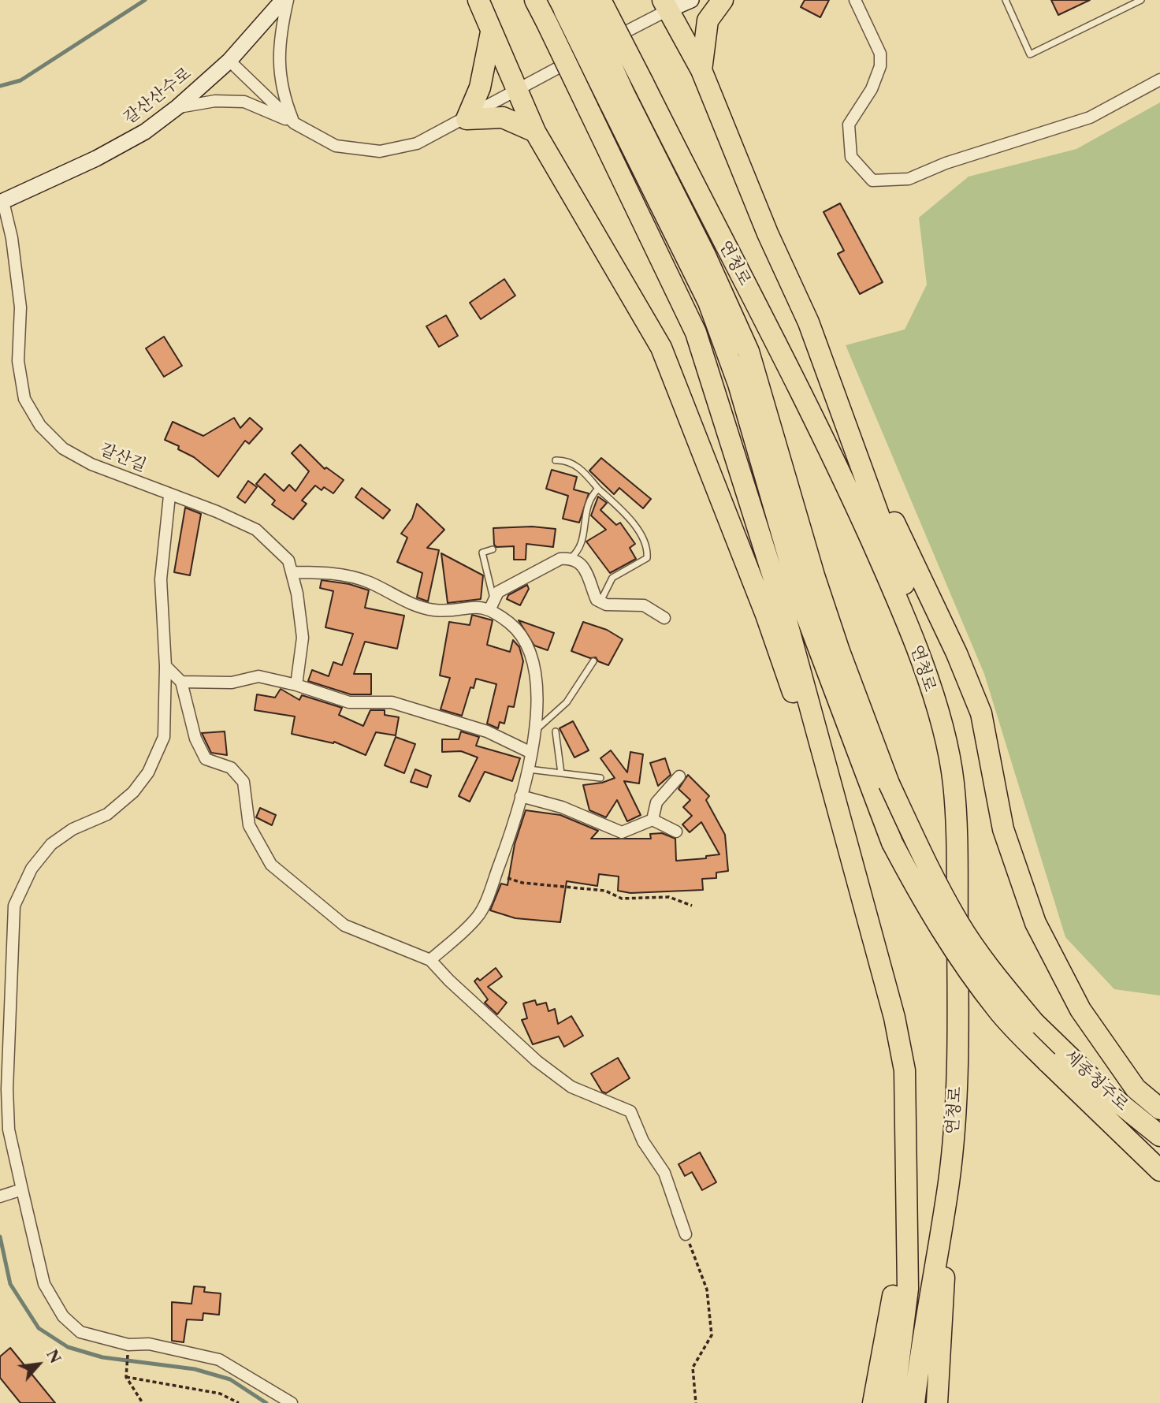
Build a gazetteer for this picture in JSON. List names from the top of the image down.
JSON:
{
  "streets": {
    "highway": ["연청로", "세종청주로"],
    "main road": ["갈산산수로"],
    "street": ["갈산길"]
  },
  "crossings": [
    ["갈산산수로", "갈산길"],
    ["연청로", "세종청주로"]
  ],
  "north": "top right"
}
